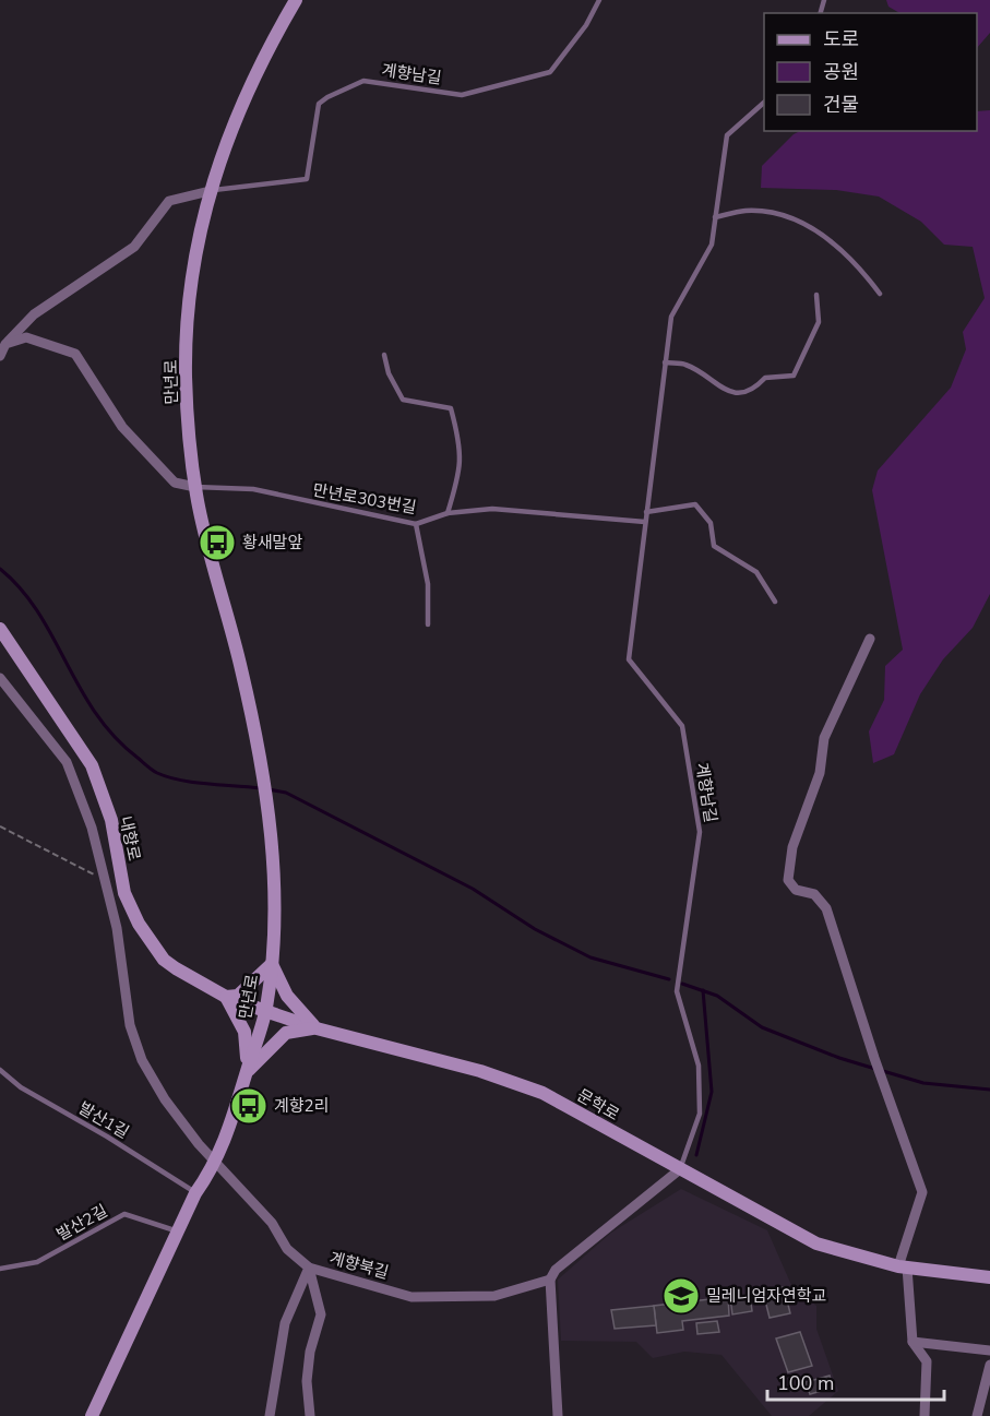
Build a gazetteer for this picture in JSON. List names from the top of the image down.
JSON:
{
  "streets": {
    "street": [
      "만년로",
      "내향로",
      "문학로",
      "계향북길"
    ],
    "lane": [
      "계향남길",
      "만년로303번길",
      "발산1길",
      "발산2길"
    ]
  },
  "crossings": [
    ["계향남길", "만년로"],
    ["계향남길", "만년로303번길"],
    ["계향남길", "문학로"],
    ["만년로", "만년로303번길"],
    ["만년로", "내향로"],
    ["만년로", "문학로"],
    ["만년로", "발산1길"],
    ["만년로", "발산2길"],
    ["내향로", "문학로"]
  ],
  "places": {
    "bus stop": ["황새말앞", "계향2리"],
    "school or university": ["밀레니엄자연학교"]
  },
  "legend": ["도로", "공원", "건물"],
  "scale_bar": "100 m"
}
